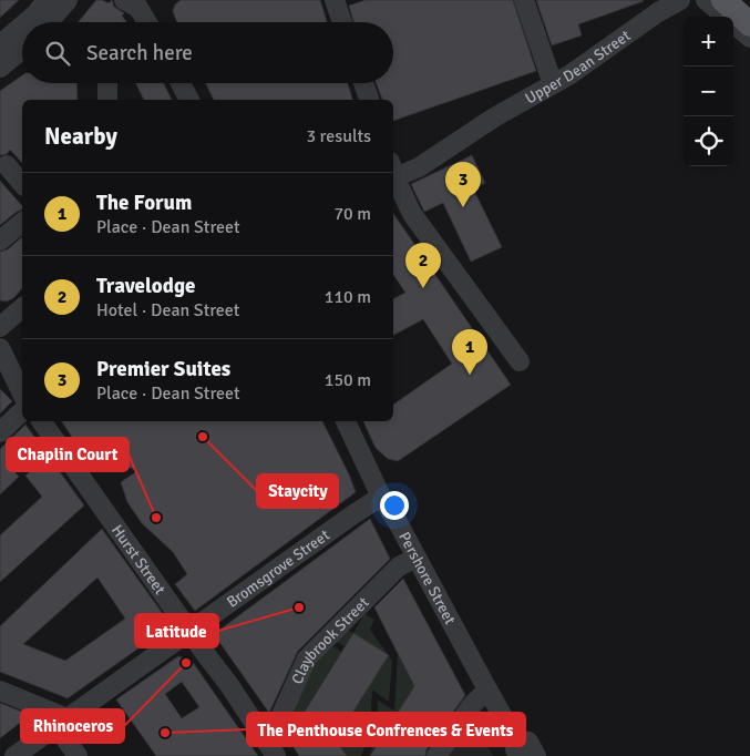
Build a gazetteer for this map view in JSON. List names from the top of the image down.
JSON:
{
  "streets": {
    "street": [
      "Upper Dean Street",
      "Hurst Street",
      "Bromsgrove Street",
      "Pershore Street",
      "Claybrook Street"
    ]
  },
  "crossings": [
    ["Hurst Street", "Bromsgrove Street"],
    ["Hurst Street", "Claybrook Street"],
    ["Bromsgrove Street", "Pershore Street"],
    ["Pershore Street", "Claybrook Street"]
  ],
  "places": [
    "Staycity",
    "Chaplin Court",
    "Latitude",
    "Rhinoceros",
    "The Penthouse Confrences & Events"
  ],
  "page": {
    "map_buttons": ["+", "−"],
    "search": "Search here",
    "heading": ["Nearby", "3 results"],
    "pins": ["3", "2", "1"],
    "list": [
      {
        "mark": "1",
        "name": "The Forum",
        "note": "Place · Dean Street",
        "value": "70 m"
      },
      {
        "mark": "2",
        "name": "Travelodge",
        "note": "Hotel · Dean Street",
        "value": "110 m"
      },
      {
        "mark": "3",
        "name": "Premier Suites",
        "note": "Place · Dean Street",
        "value": "150 m"
      }
    ]
  }
}
